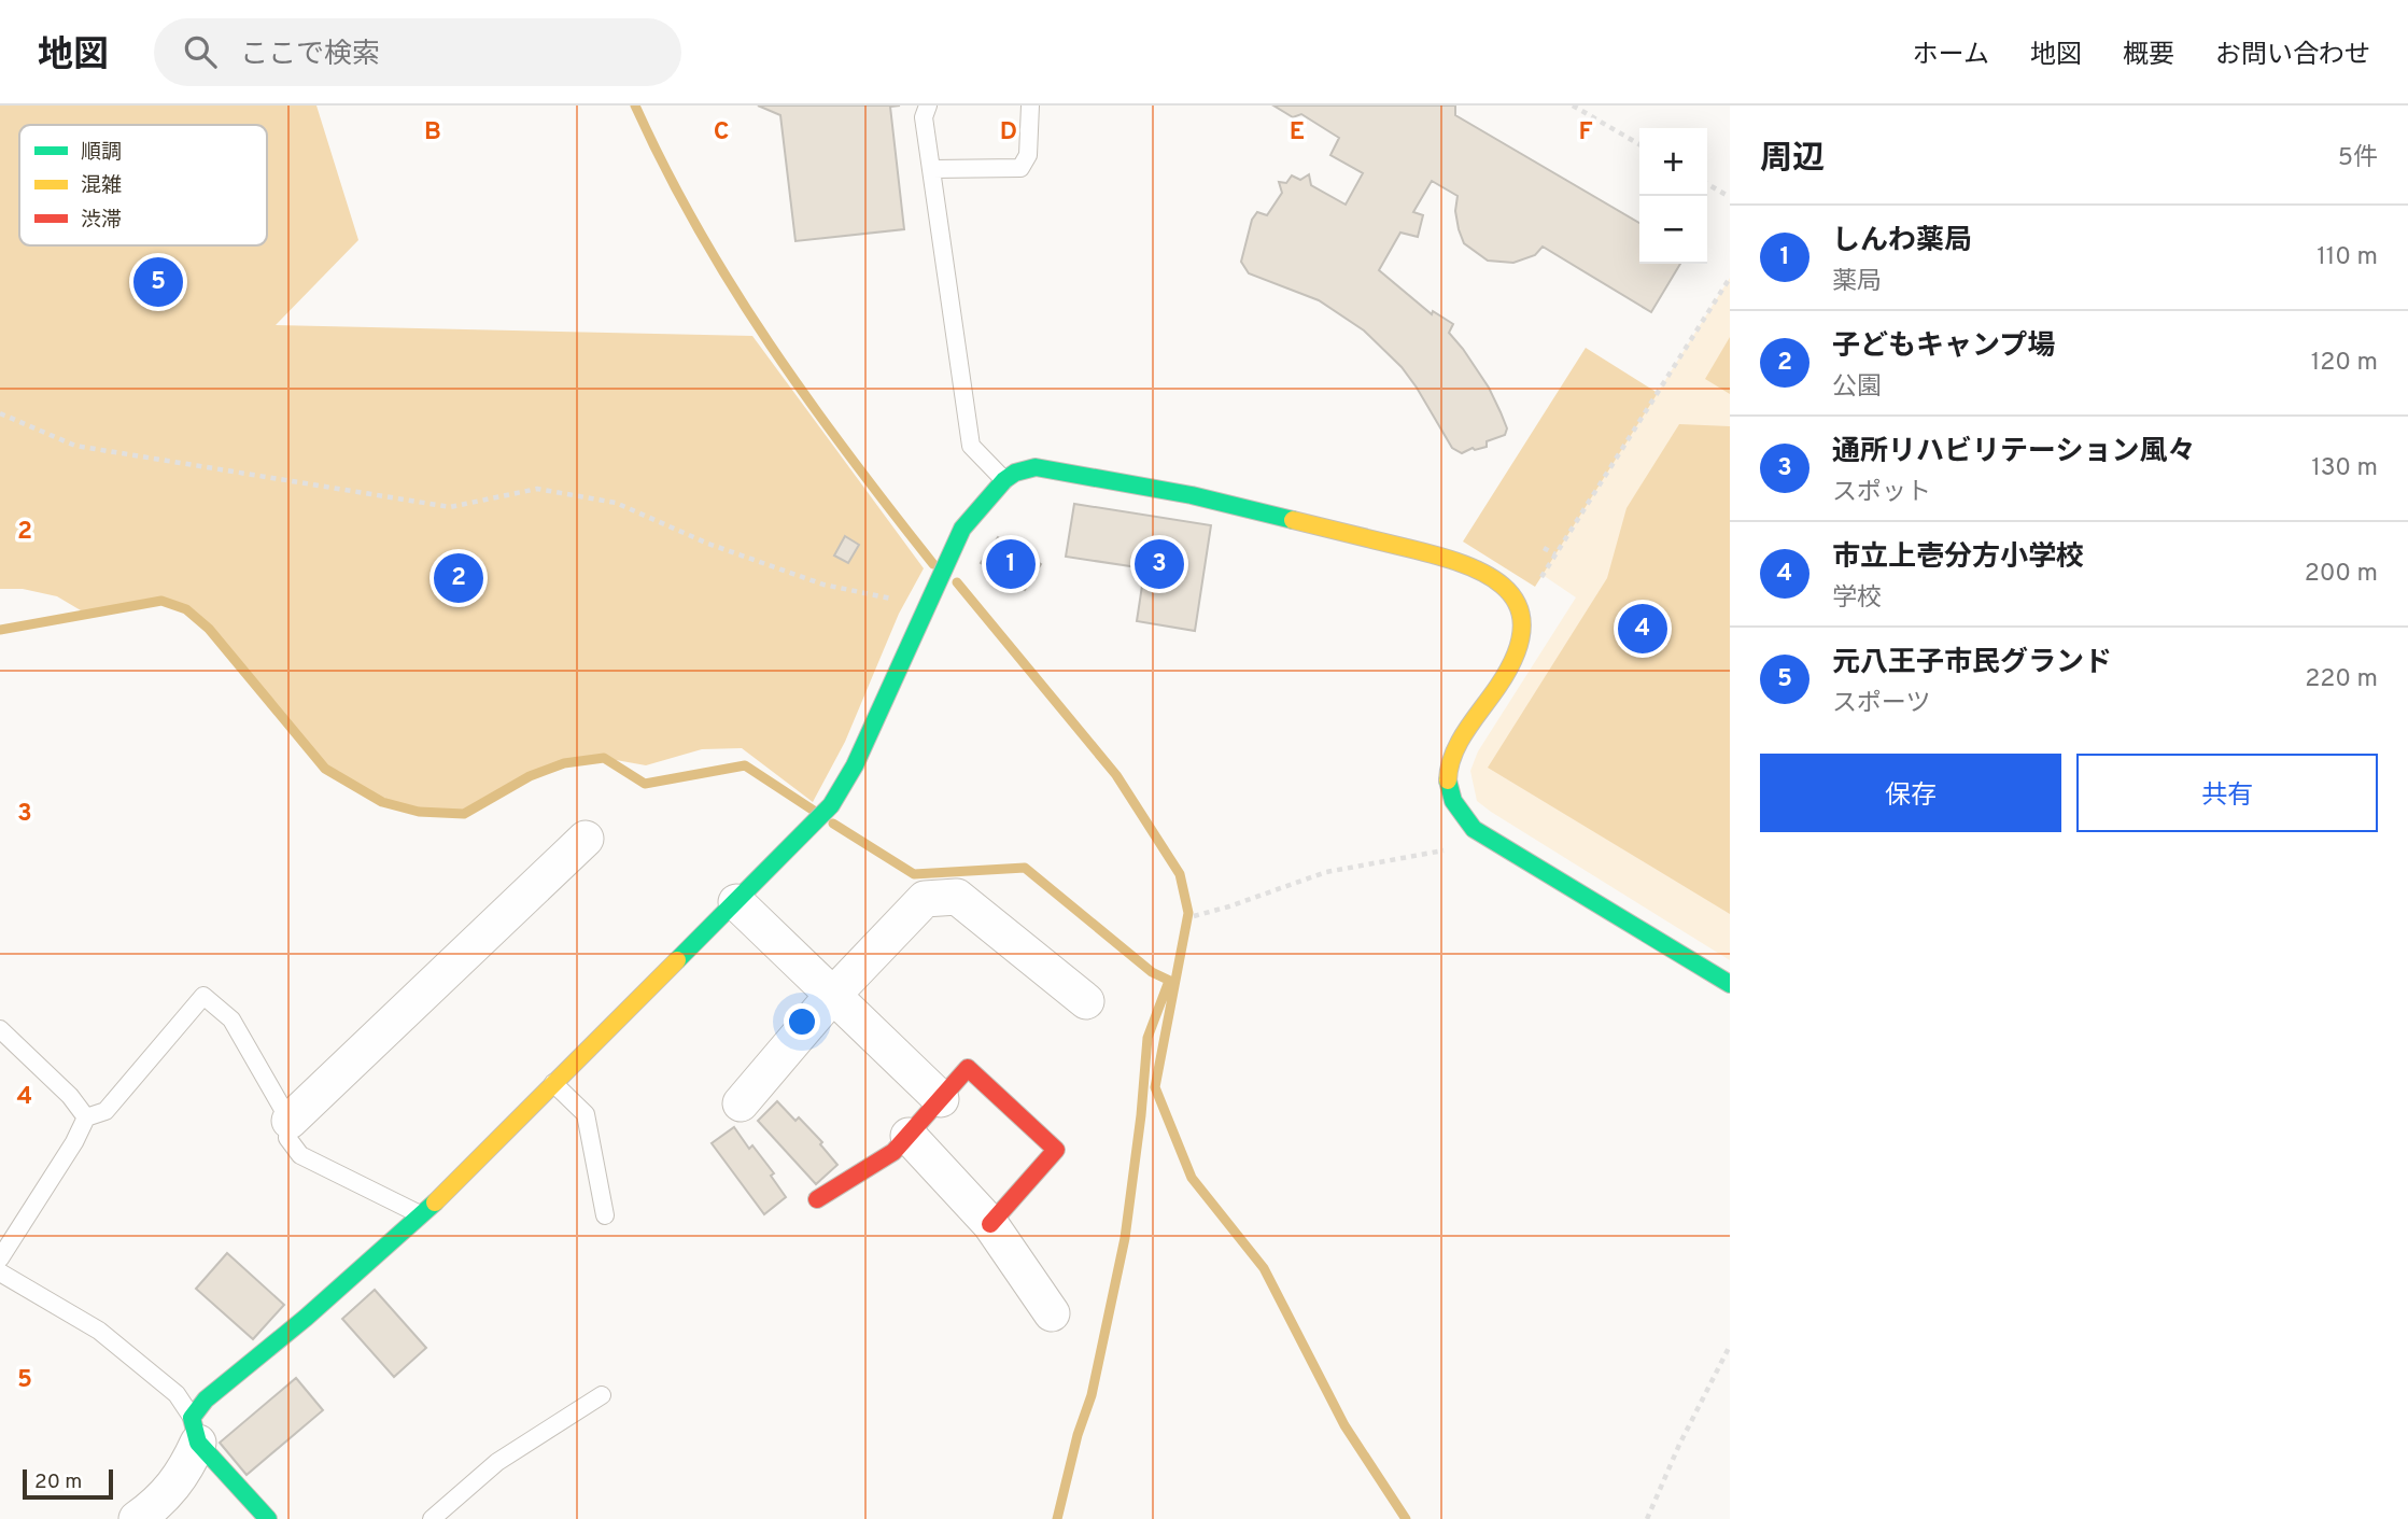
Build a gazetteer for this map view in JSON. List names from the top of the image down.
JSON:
{
  "legend": ["順調", "混雑", "渋滞"],
  "scale_bar": "20 m",
  "page": {
    "header": "地図",
    "search": "ここで検索",
    "nav": [
      "ホーム",
      "地図",
      "概要",
      "お問い合わせ"
    ],
    "heading": ["周辺", "5件"],
    "map_buttons": ["+", "−"],
    "list": [
      {
        "mark": "1",
        "name": "しんわ薬局",
        "note": "薬局",
        "value": "110 m"
      },
      {
        "mark": "2",
        "name": "子どもキャンプ場",
        "note": "公園",
        "value": "120 m"
      },
      {
        "mark": "3",
        "name": "通所リハビリテーション風々",
        "note": "スポット",
        "value": "130 m"
      },
      {
        "mark": "4",
        "name": "市立上壱分方小学校",
        "note": "学校",
        "value": "200 m"
      },
      {
        "mark": "5",
        "name": "元八王子市民グランド",
        "note": "スポーツ",
        "value": "220 m"
      }
    ],
    "pins": [
      "5",
      "1",
      "3",
      "2",
      "4"
    ],
    "buttons": ["保存", "共有"],
    "scale": "20 m"
  },
  "grid": {
    "columns": [
      "B",
      "C",
      "D",
      "E",
      "F"
    ],
    "rows": [
      "2",
      "3",
      "4",
      "5"
    ]
  }
}
